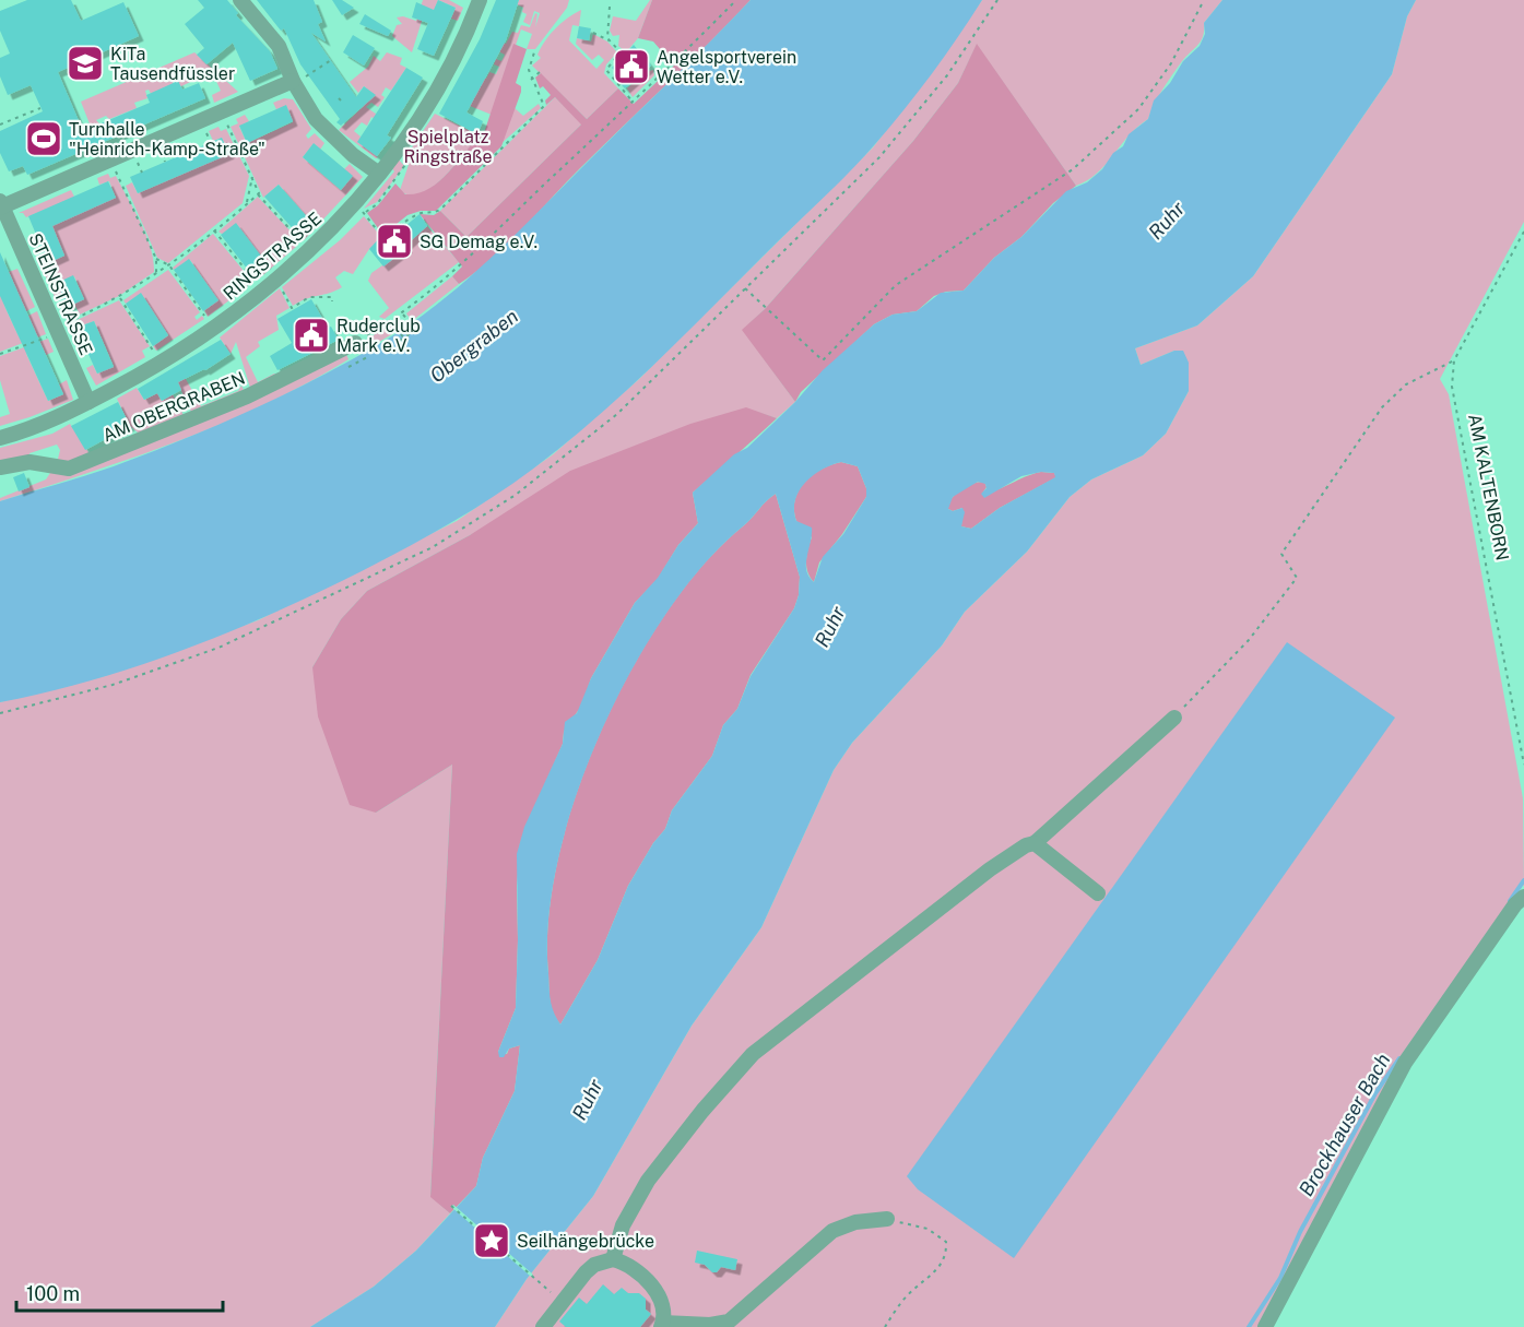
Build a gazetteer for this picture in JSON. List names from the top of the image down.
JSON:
{
  "streets": {
    "street": ["RINGSTRASSE", "STEINSTRASSE", "AM OBERGRABEN"],
    "path": ["AM KALTENBORN"]
  },
  "crossings": [
    ["RINGSTRASSE", "STEINSTRASSE"]
  ],
  "water": ["Ruhr", "Obergraben", "Brockhauser Bach"],
  "parks": ["Spielplatz Ringstraße"],
  "places": {
    "school or university": ["KiTa Tausendfüssler"],
    "public building": ["Angelsportverein Wetter e.V.", "SG Demag e.V.", "Ruderclub Mark e.V."],
    "sports": ["Turnhalle \"Heinrich-Kamp-Straße\""],
    "place": ["Seilhängebrücke"]
  },
  "scale_bar": "100 m"
}
